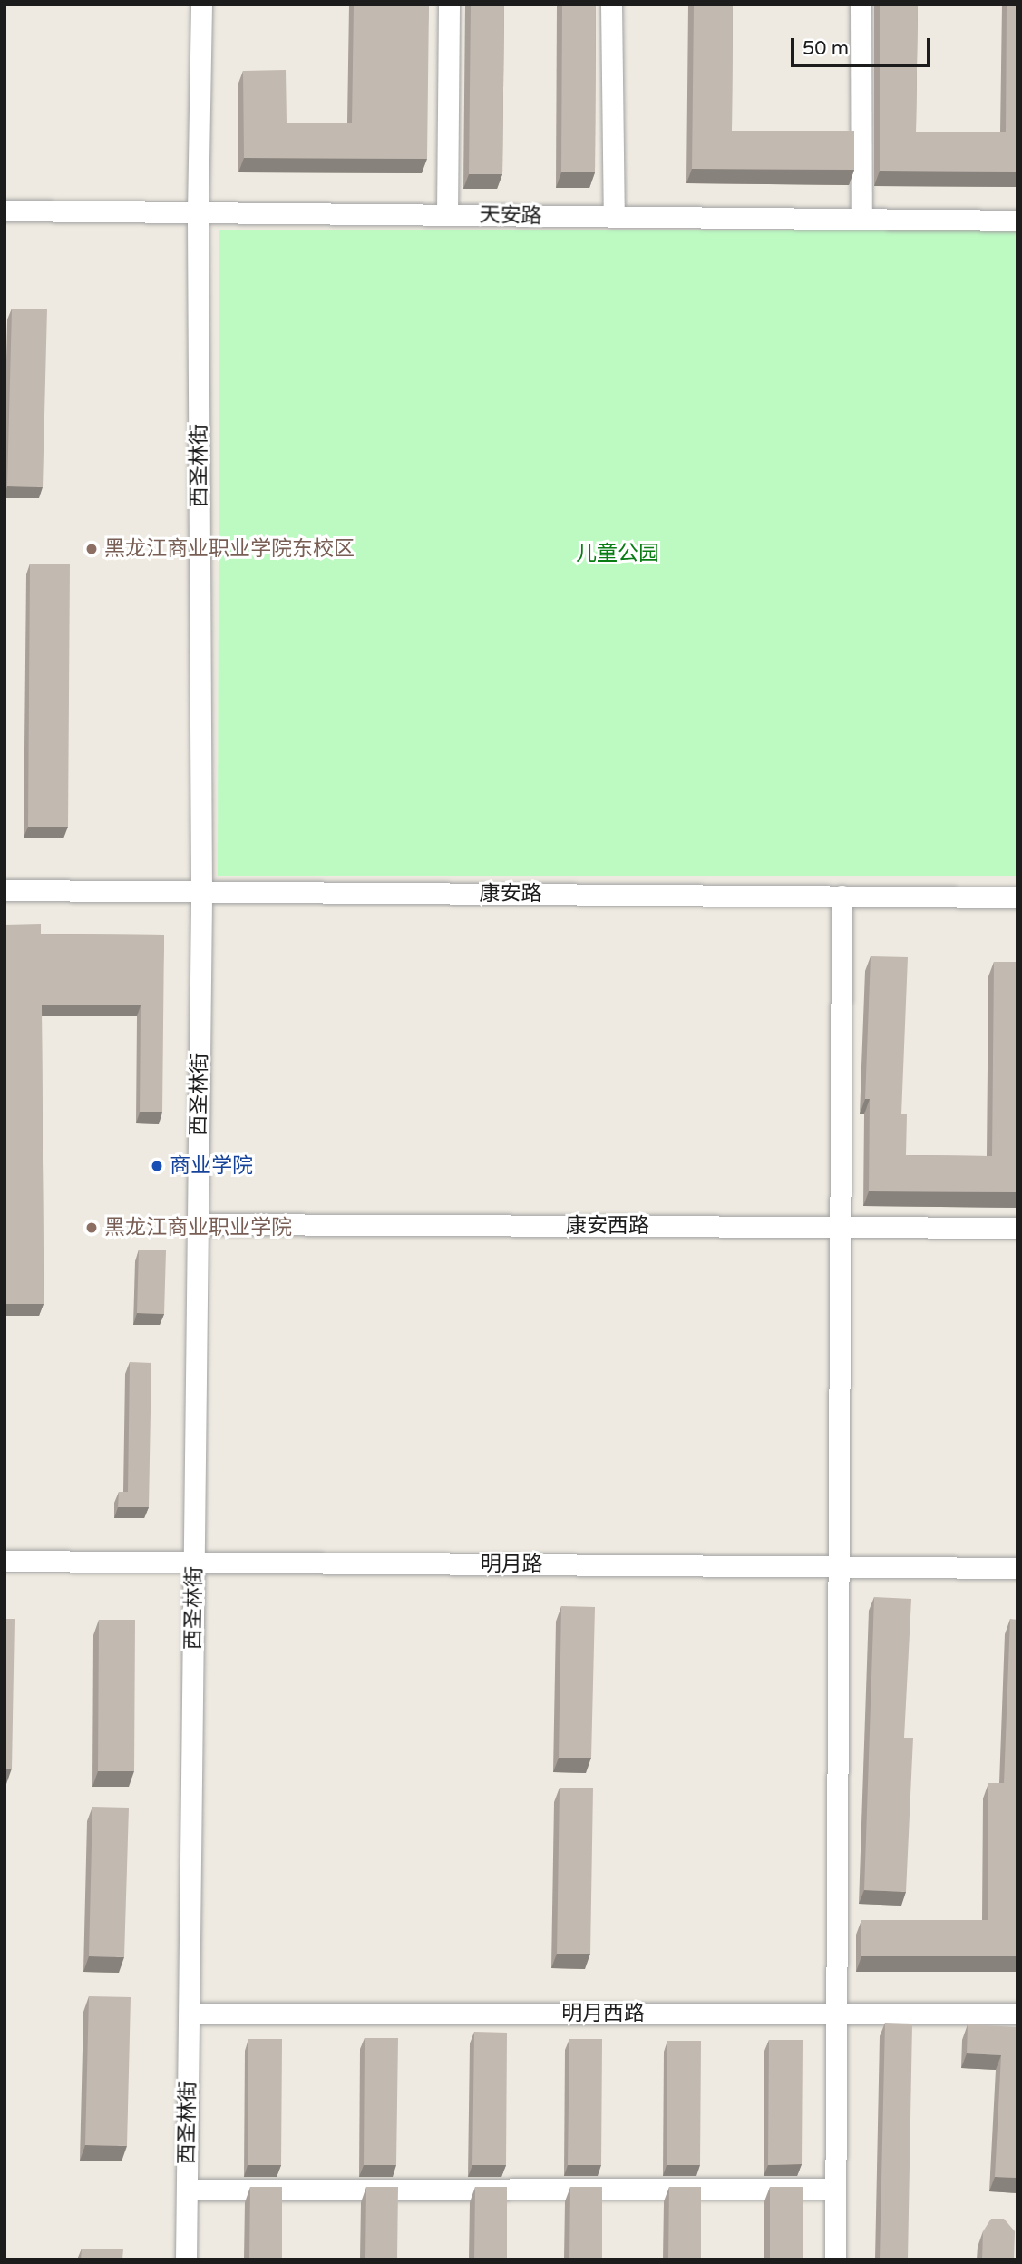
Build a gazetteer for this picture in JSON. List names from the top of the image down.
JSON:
{
  "streets": {
    "street": [
      "天安路",
      "西圣林街",
      "康安路",
      "康安西路",
      "明月路",
      "明月西路"
    ]
  },
  "crossings": [
    ["天安路", "西圣林街"],
    ["西圣林街", "康安路"],
    ["西圣林街", "康安西路"],
    ["西圣林街", "明月路"],
    ["西圣林街", "明月西路"]
  ],
  "parks": ["儿童公园"],
  "places": ["黑龙江商业职业学院东校区", "商业学院", "黑龙江商业职业学院"],
  "scale_bar": "50 m"
}
